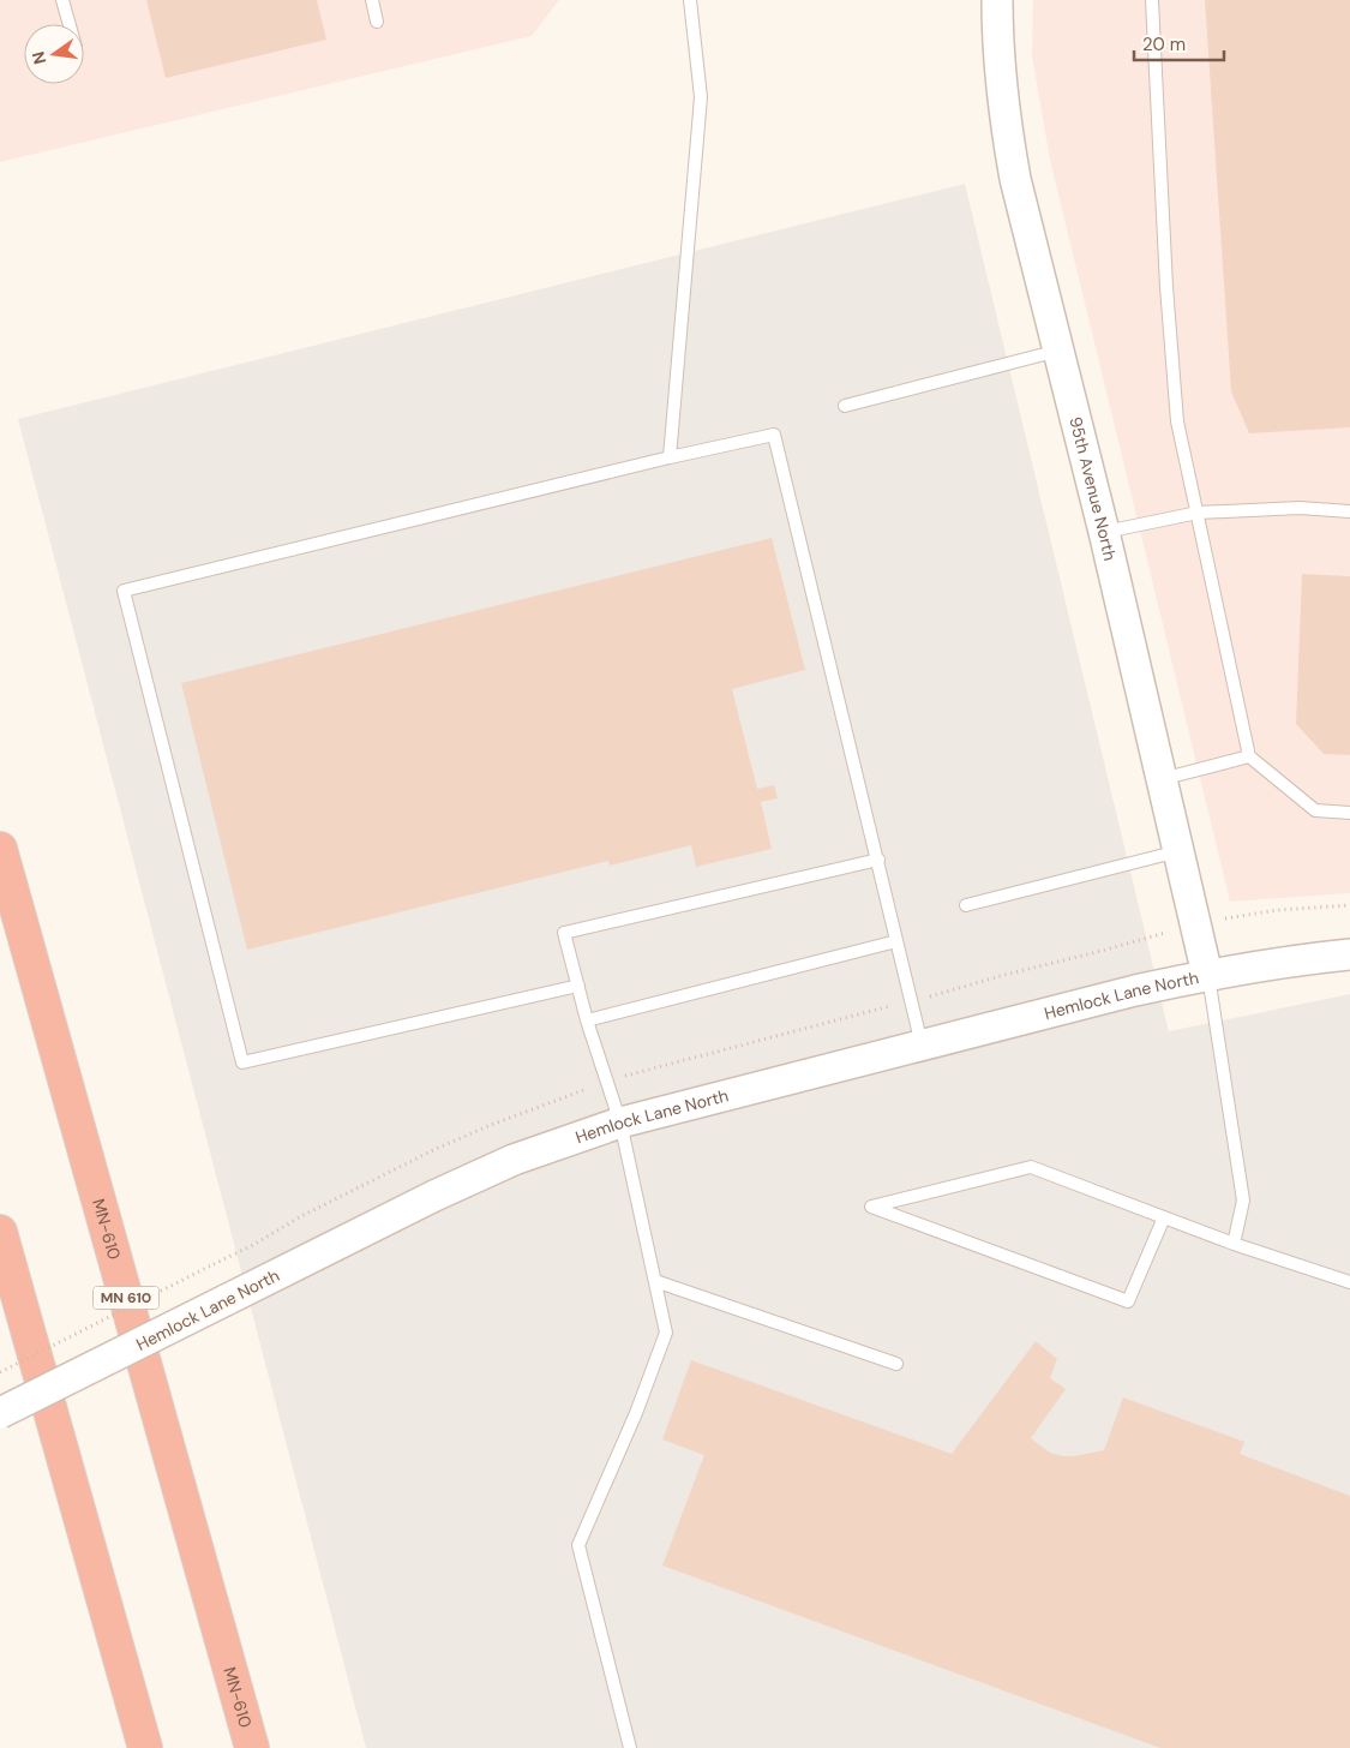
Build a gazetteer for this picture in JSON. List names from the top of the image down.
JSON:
{
  "streets": {
    "highway": ["MN-610", "MN 610"],
    "street": ["95th Avenue North", "Hemlock Lane North"]
  },
  "crossings": [
    ["95th Avenue North", "Hemlock Lane North"]
  ],
  "scale_bar": "20 m",
  "north": "left"
}
